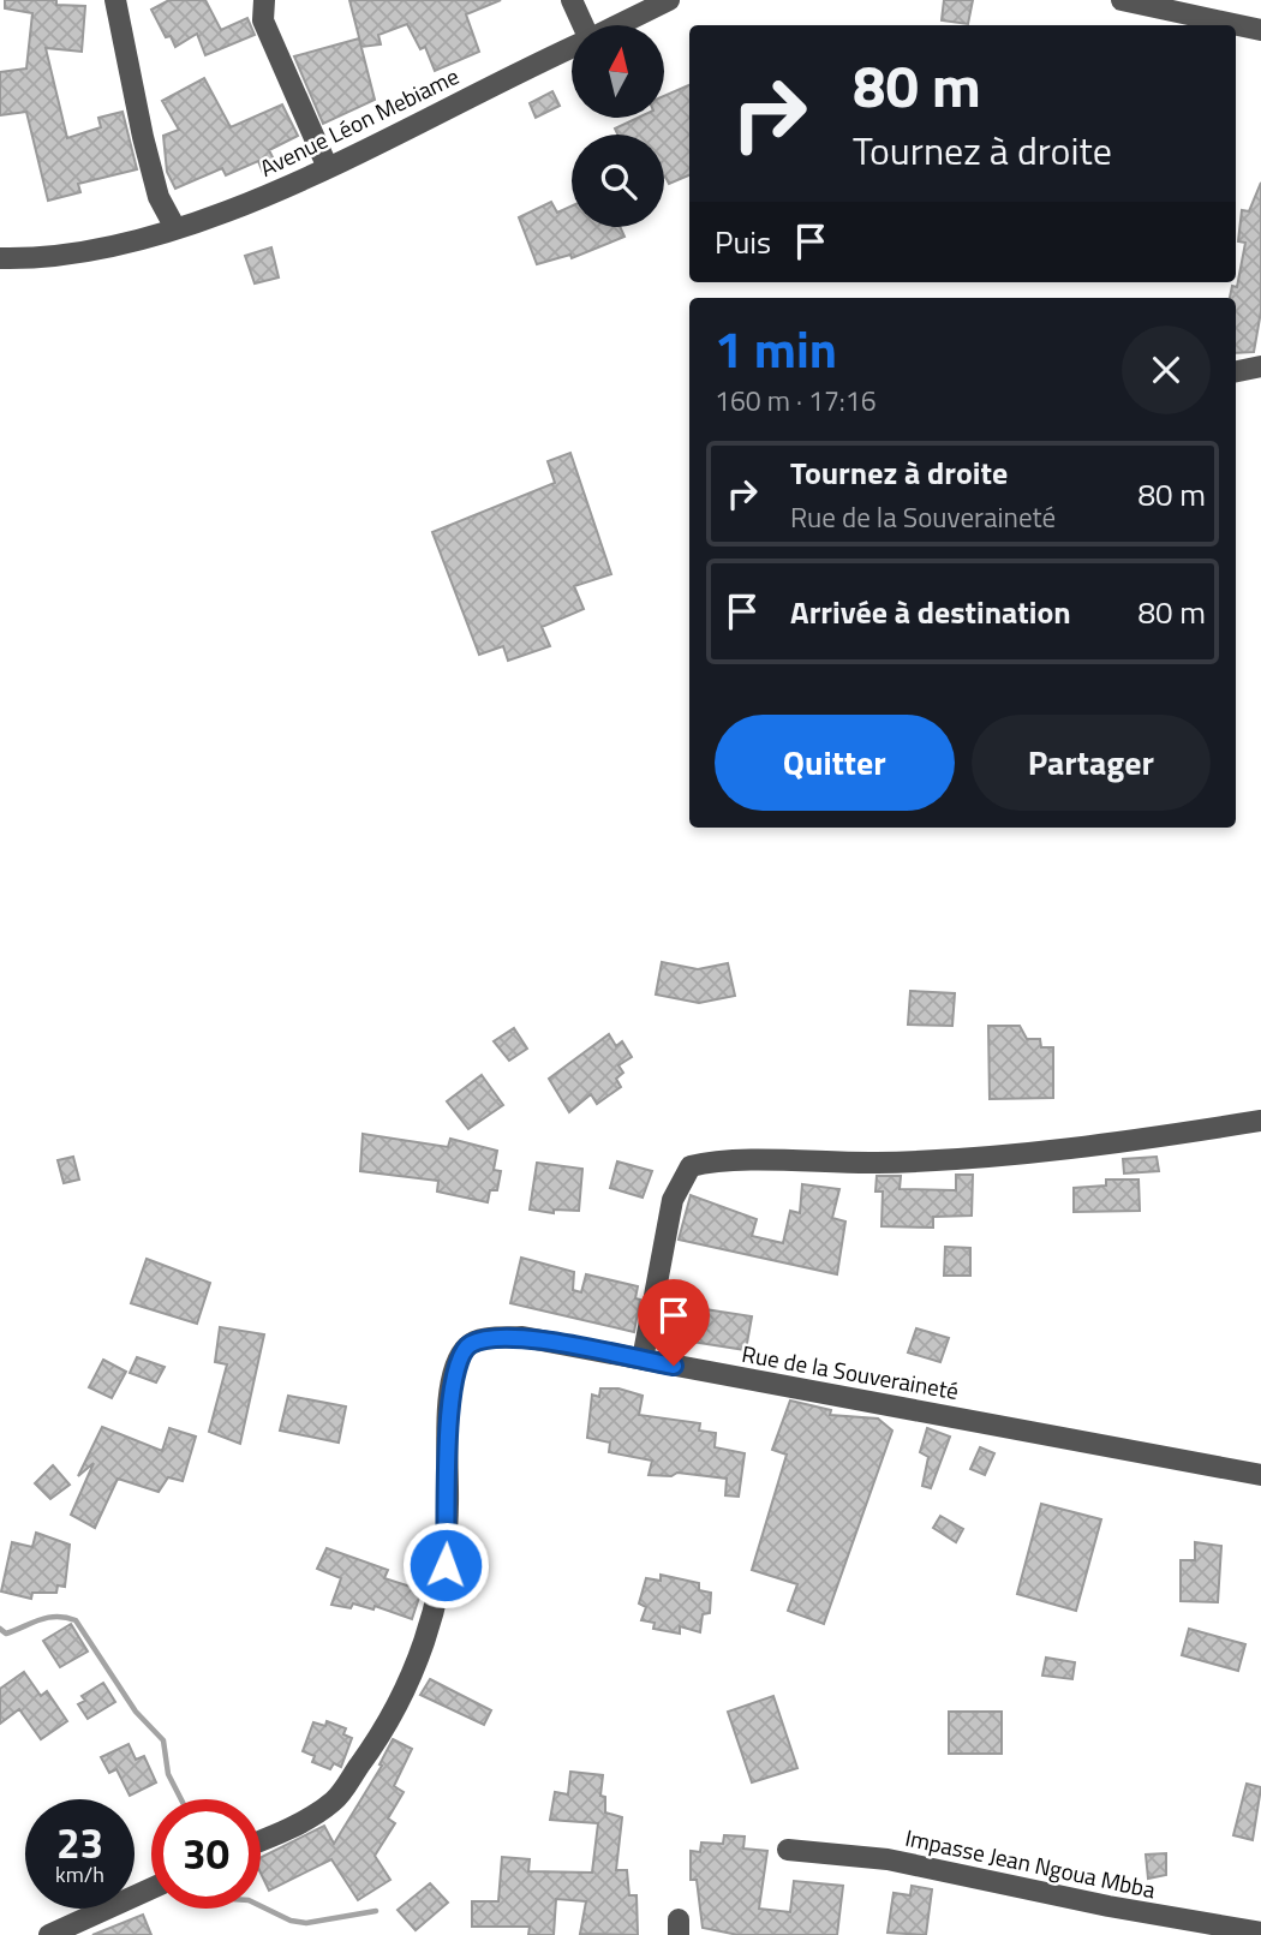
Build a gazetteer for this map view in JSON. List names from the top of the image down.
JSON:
{
  "streets": {
    "street": ["Avenue Léon Mebiame", "Rue de la Souveraineté", "Impasse Jean Ngoua Mbba"]
  },
  "north": "top",
  "page": {
    "turn": ["80 m", "Tournez à droite"],
    "then": "Puis",
    "heading": ["1 min", "160 m · 17:16"],
    "list": [
      {
        "name": "Tournez à droite",
        "note": "Rue de la Souveraineté",
        "value": "80 m"
      },
      {
        "name": "Arrivée à destination",
        "value": "80 m"
      }
    ],
    "buttons": ["Quitter", "Partager"],
    "speed": "23 km/h",
    "limit": "30"
  }
}
